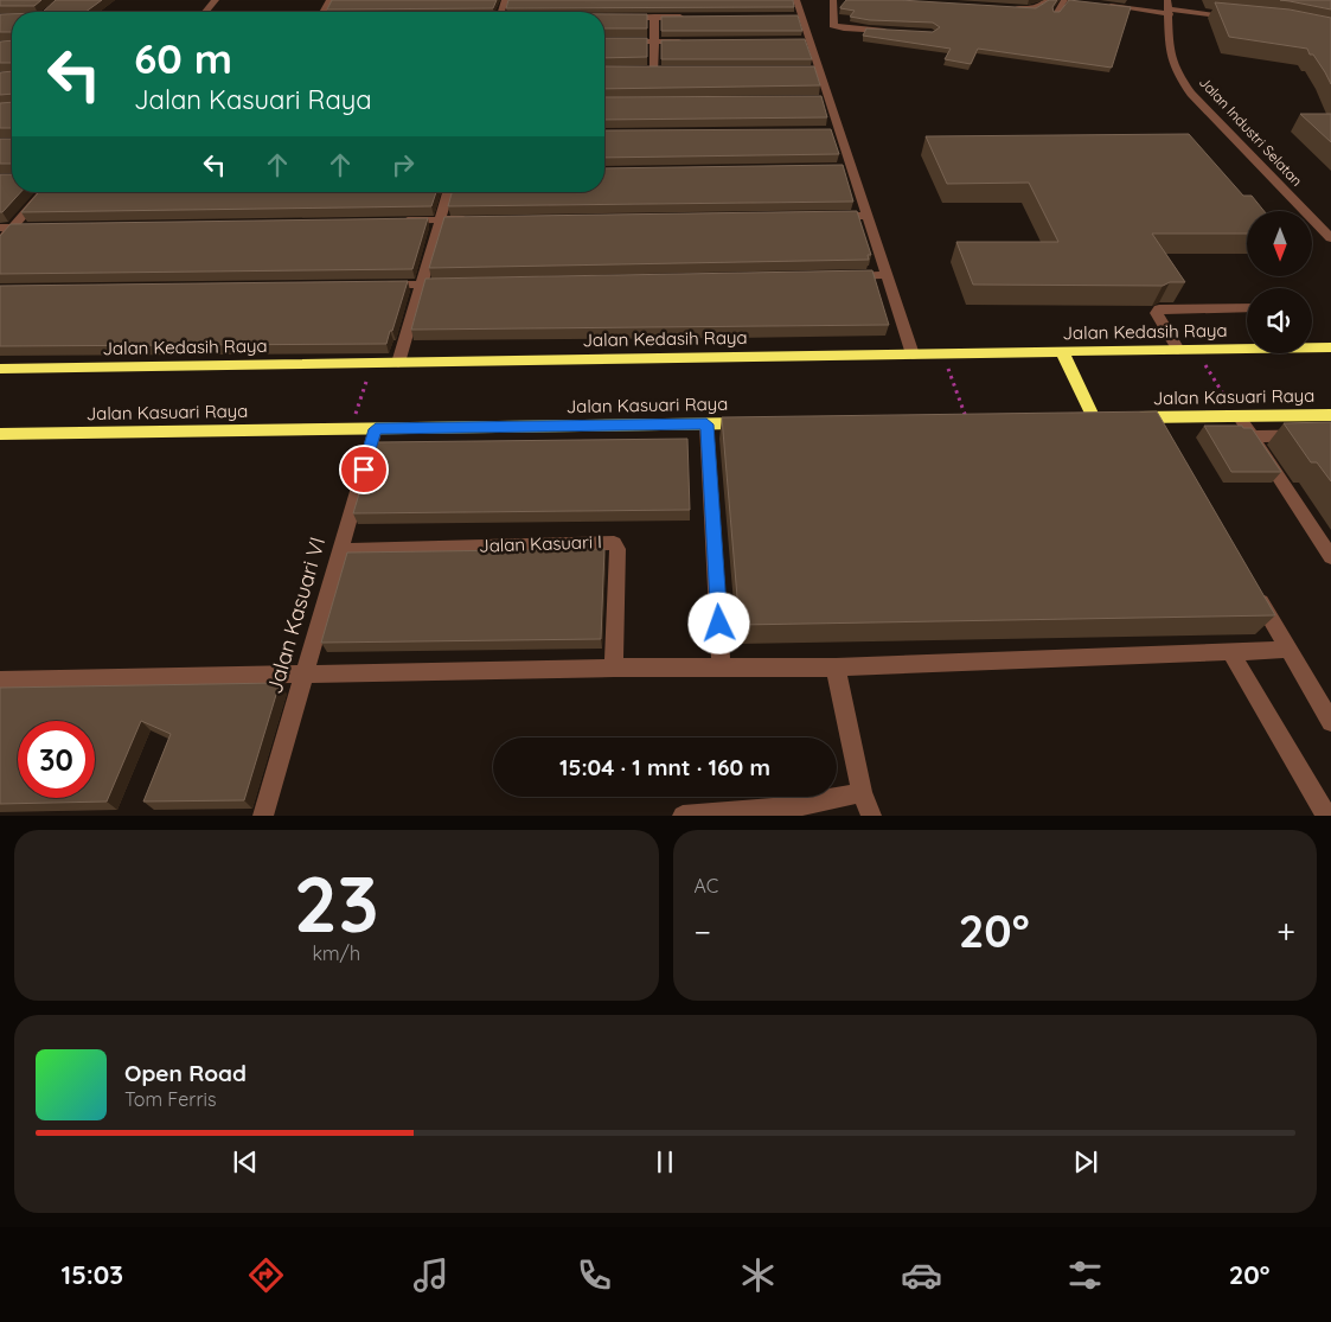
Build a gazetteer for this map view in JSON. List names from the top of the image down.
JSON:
{
  "streets": {
    "main road": ["Jalan Kedasih Raya", "Jalan Kasuari Raya"],
    "street": ["Jalan Industri Selatan", "Jalan Kasuari I", "Jalan Kasuari VI"]
  },
  "crossings": [
    ["Jalan Kedasih Raya", "Jalan Kasuari Raya"],
    ["Jalan Kasuari Raya", "Jalan Kasuari VI"],
    ["Jalan Kasuari I", "Jalan Kasuari VI"]
  ],
  "north": "bottom",
  "page": {
    "turn": ["60 m", "Jalan Kasuari Raya"],
    "limit": "30",
    "trip": "15:04 · 1 mnt · 160 m",
    "tile": [
      ["23", "km/h"],
      "AC"
    ],
    "heat": ["−", "20°", "+"],
    "song": ["Open Road", "Tom Ferris"],
    "tabs": ["15:03", "20°"]
  }
}
